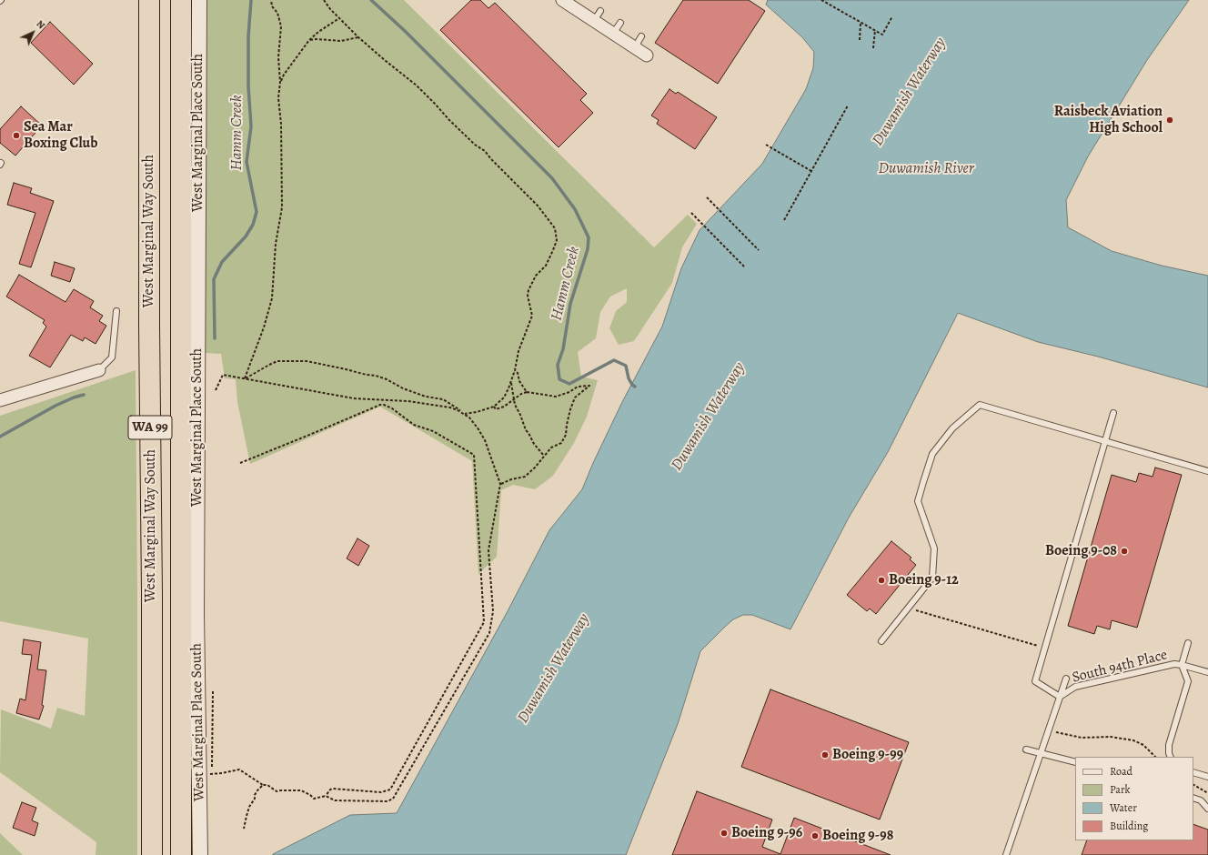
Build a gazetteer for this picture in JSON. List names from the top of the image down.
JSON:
{
  "streets": {
    "highway": ["West Marginal Way South", "WA 99"],
    "street": ["West Marginal Place South"],
    "lane": ["South 94th Place"]
  },
  "water": ["Duwamish Waterway", "Hamm Creek", "Duwamish River"],
  "places": [
    "Raisbeck Aviation High School",
    "Sea Mar Boxing Club",
    "Boeing 9-08",
    "Boeing 9-12",
    "Boeing 9-99",
    "Boeing 9-96",
    "Boeing 9-98"
  ],
  "legend": [
    "Road",
    "Park",
    "Water",
    "Building"
  ],
  "north": "top right"
}
